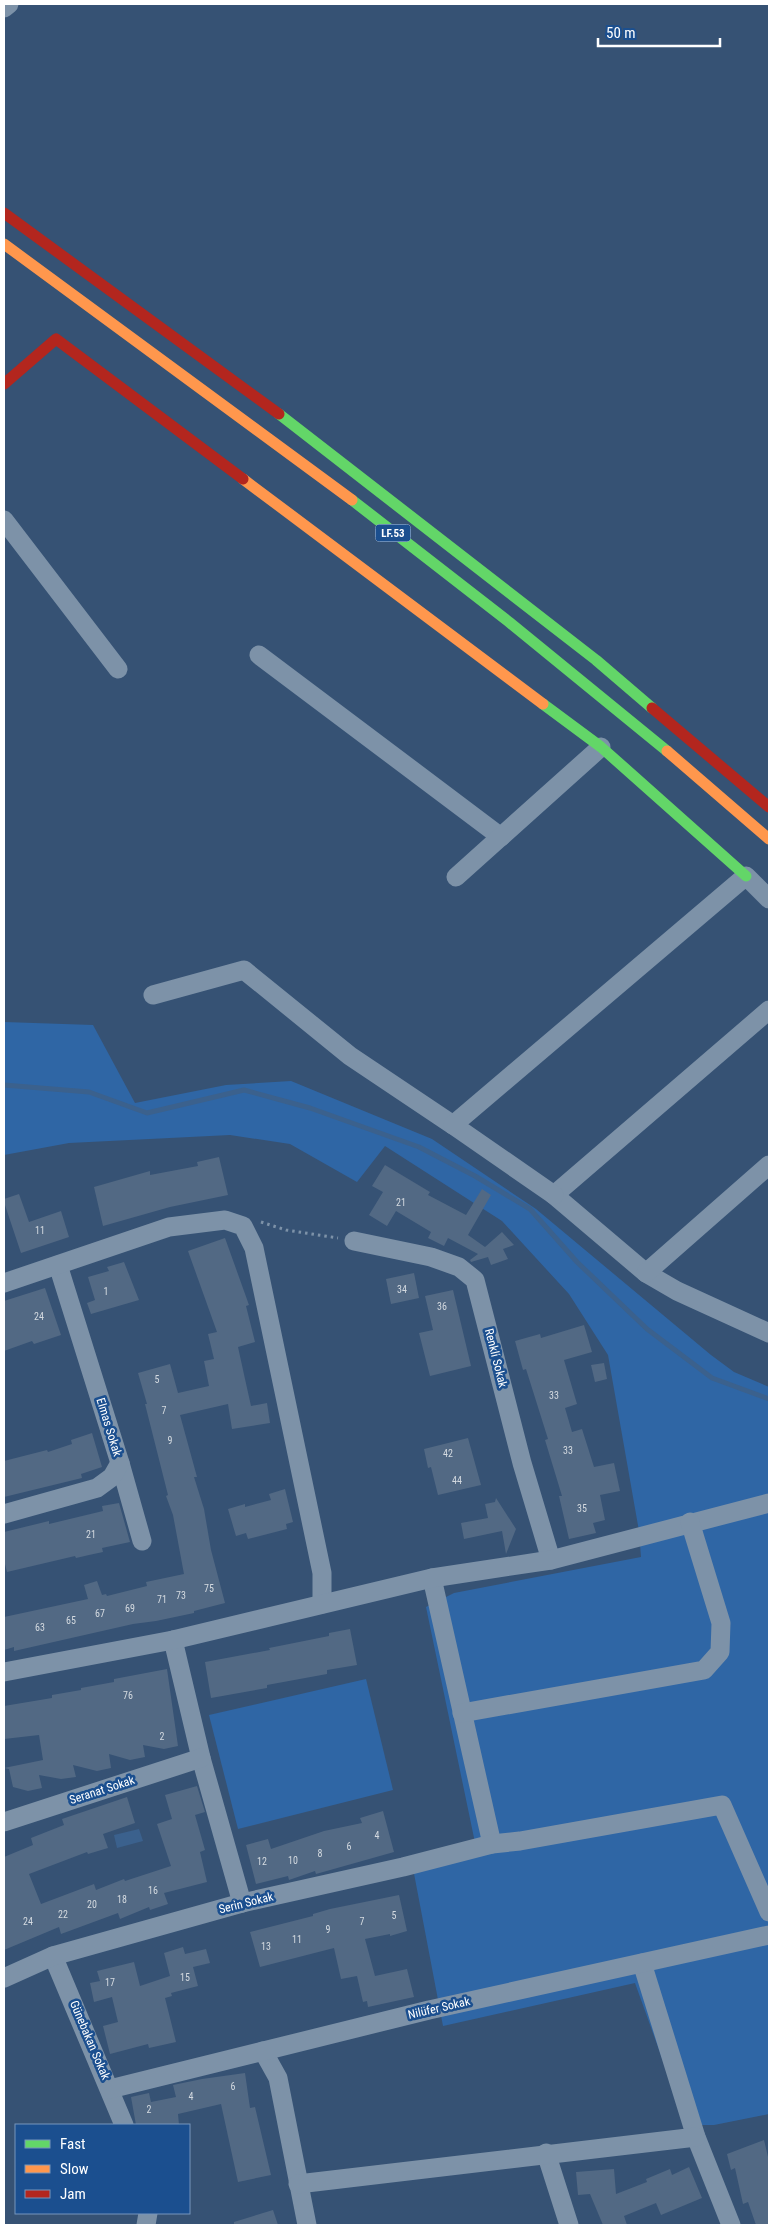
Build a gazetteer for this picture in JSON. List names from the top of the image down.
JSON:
{
  "streets": {
    "main road": ["LF.53"],
    "street": [
      "Renkli Sokak",
      "Elmas Sokak",
      "Seranat Sokak",
      "Serin Sokak",
      "Nilüfer Sokak",
      "Günebakan Sokak"
    ]
  },
  "crossings": [
    ["Serin Sokak", "Günebakan Sokak"],
    ["Nilüfer Sokak", "Günebakan Sokak"]
  ],
  "house_numbers": [
    "21",
    "11",
    "34",
    "1",
    "36",
    "24",
    "5",
    "33",
    "7",
    "9",
    "33",
    "42",
    "44",
    "35",
    "21",
    "75",
    "73",
    "71",
    "69",
    "67",
    "65",
    "63",
    "76",
    "2",
    "4",
    "6",
    "8",
    "10",
    "12",
    "16",
    "18",
    "20",
    "22",
    "5",
    "24",
    "7",
    "9",
    "11",
    "13",
    "15",
    "17",
    "6",
    "4",
    "2"
  ],
  "legend": ["Fast", "Slow", "Jam"],
  "scale_bar": "50 m"
}
